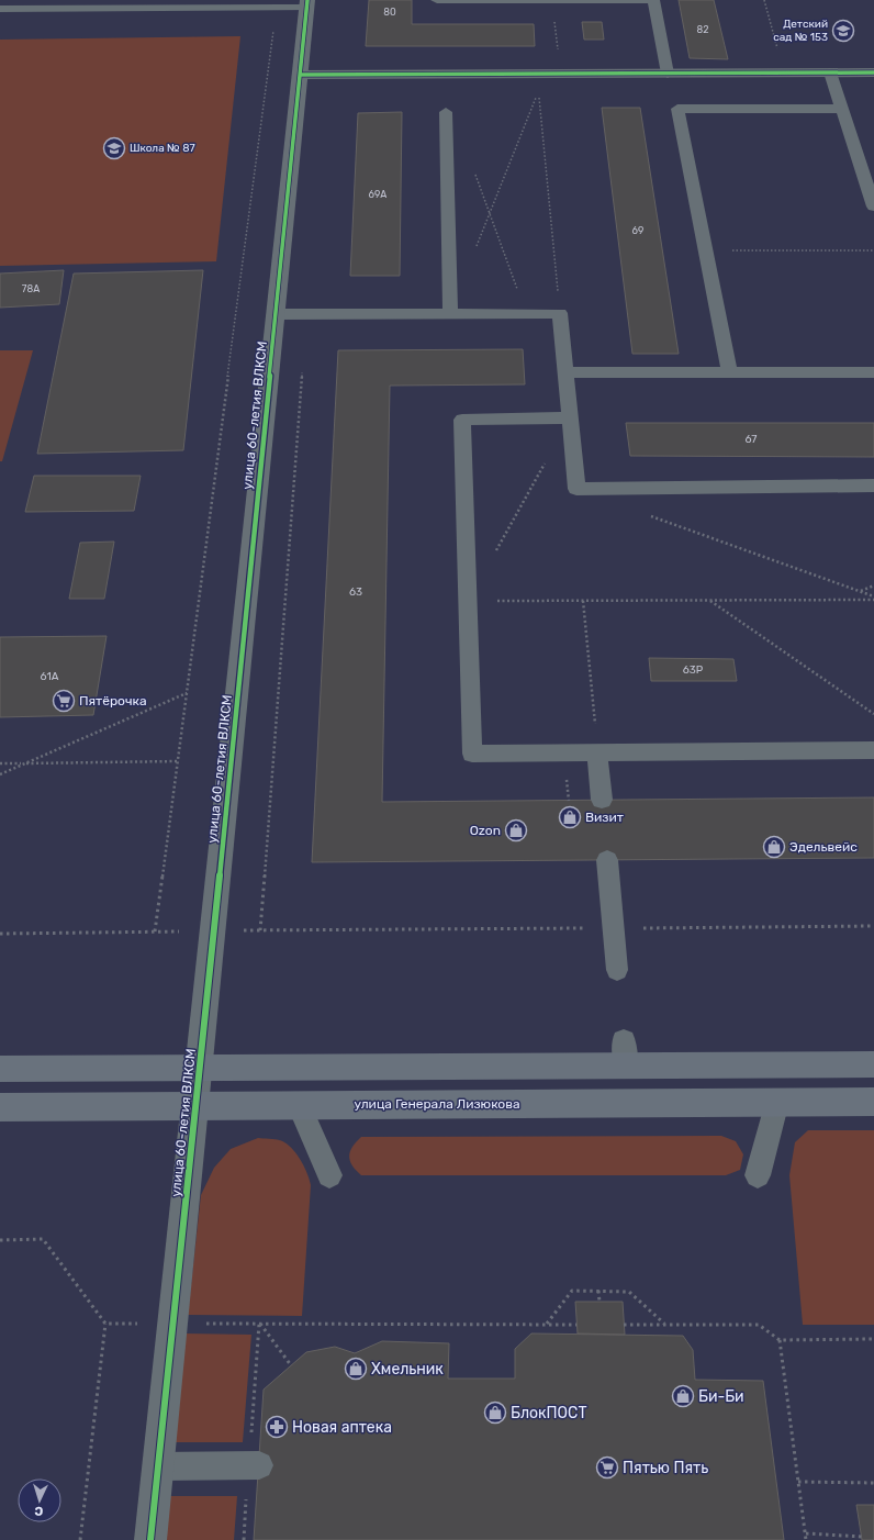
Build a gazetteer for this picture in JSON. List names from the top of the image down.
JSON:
{
  "streets": {
    "main road": ["улица Генерала Лизюкова"],
    "street": ["улица 60-летия ВЛКСМ"]
  },
  "crossings": [
    ["улица 60-летия ВЛКСМ", "улица Генерала Лизюкова"]
  ],
  "places": {
    "school or university": ["Детский сад № 153", "Школа № 87"],
    "supermarket": ["Пятёрочка", "Пятью Пять"],
    "shop": [
      "Визит",
      "Ozon",
      "Эдельвейс",
      "Хмельник",
      "Би-Би",
      "БлокПОСТ"
    ],
    "pharmacy": ["Новая аптека"]
  },
  "house_numbers": [
    "80",
    "82",
    "69А",
    "69",
    "78А",
    "67",
    "63",
    "63Р",
    "61А"
  ],
  "north": "bottom"
}
